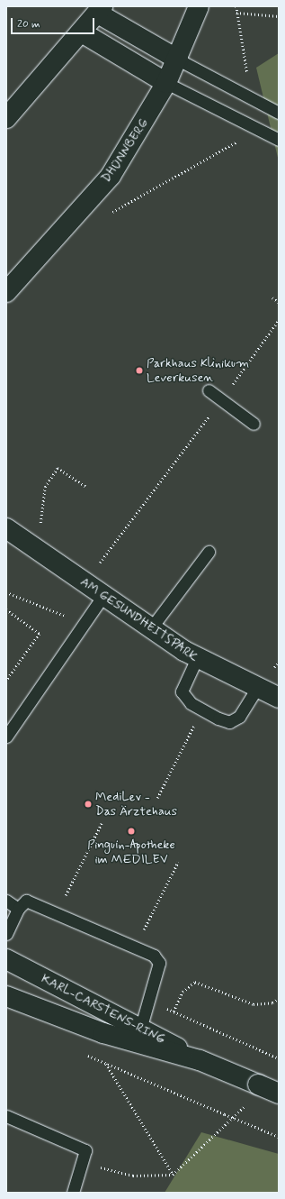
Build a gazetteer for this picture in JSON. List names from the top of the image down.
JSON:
{
  "streets": {
    "street": ["DHÜNNBERG", "AM GESUNDHEITSPARK", "KARL-CARSTENS-RING"]
  },
  "places": ["Parkhaus Klinikum Leverkusen", "MediLev - Das Ärztehaus", "Pinguin-Apotheke im MEDILEV"],
  "scale_bar": "20 m"
}
